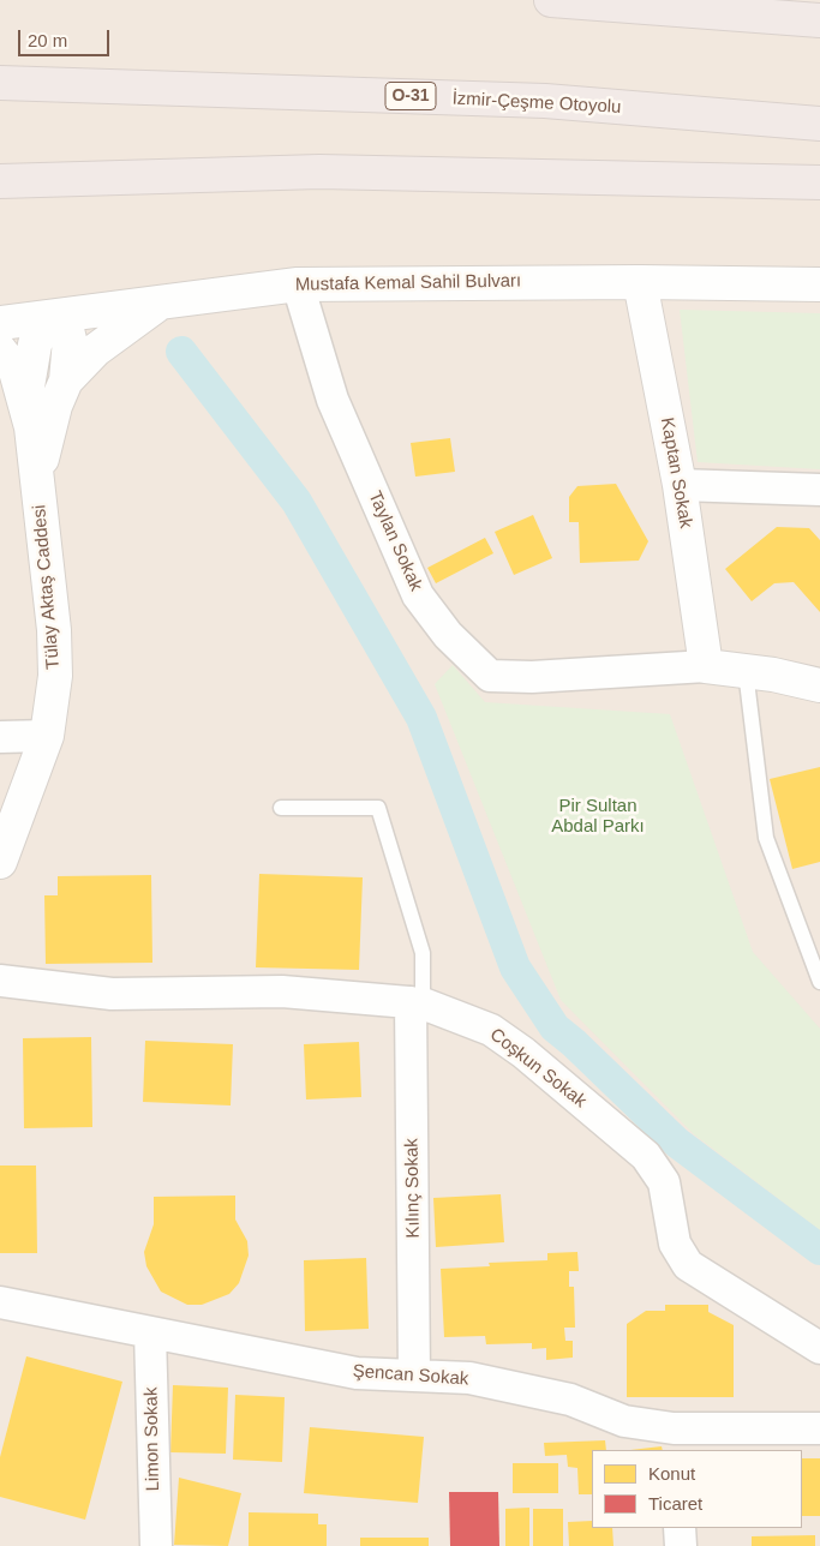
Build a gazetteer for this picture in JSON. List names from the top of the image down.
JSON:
{
  "streets": {
    "highway": ["O-31", "İzmir-Çeşme Otoyolu"],
    "street": [
      "Mustafa Kemal Sahil Bulvarı",
      "Kaptan Sokak",
      "Taylan Sokak",
      "Tülay Aktaş Caddesi",
      "Coşkun Sokak",
      "Kılınç Sokak",
      "Şencan Sokak",
      "Limon Sokak"
    ]
  },
  "crossings": [
    ["Mustafa Kemal Sahil Bulvarı", "Kaptan Sokak"],
    ["Mustafa Kemal Sahil Bulvarı", "Taylan Sokak"],
    ["Kaptan Sokak", "Taylan Sokak"],
    ["Coşkun Sokak", "Kılınç Sokak"],
    ["Kılınç Sokak", "Şencan Sokak"],
    ["Şencan Sokak", "Limon Sokak"]
  ],
  "parks": ["Pir Sultan Abdal Parkı"],
  "legend": ["Konut", "Ticaret"],
  "scale_bar": "20 m"
}
